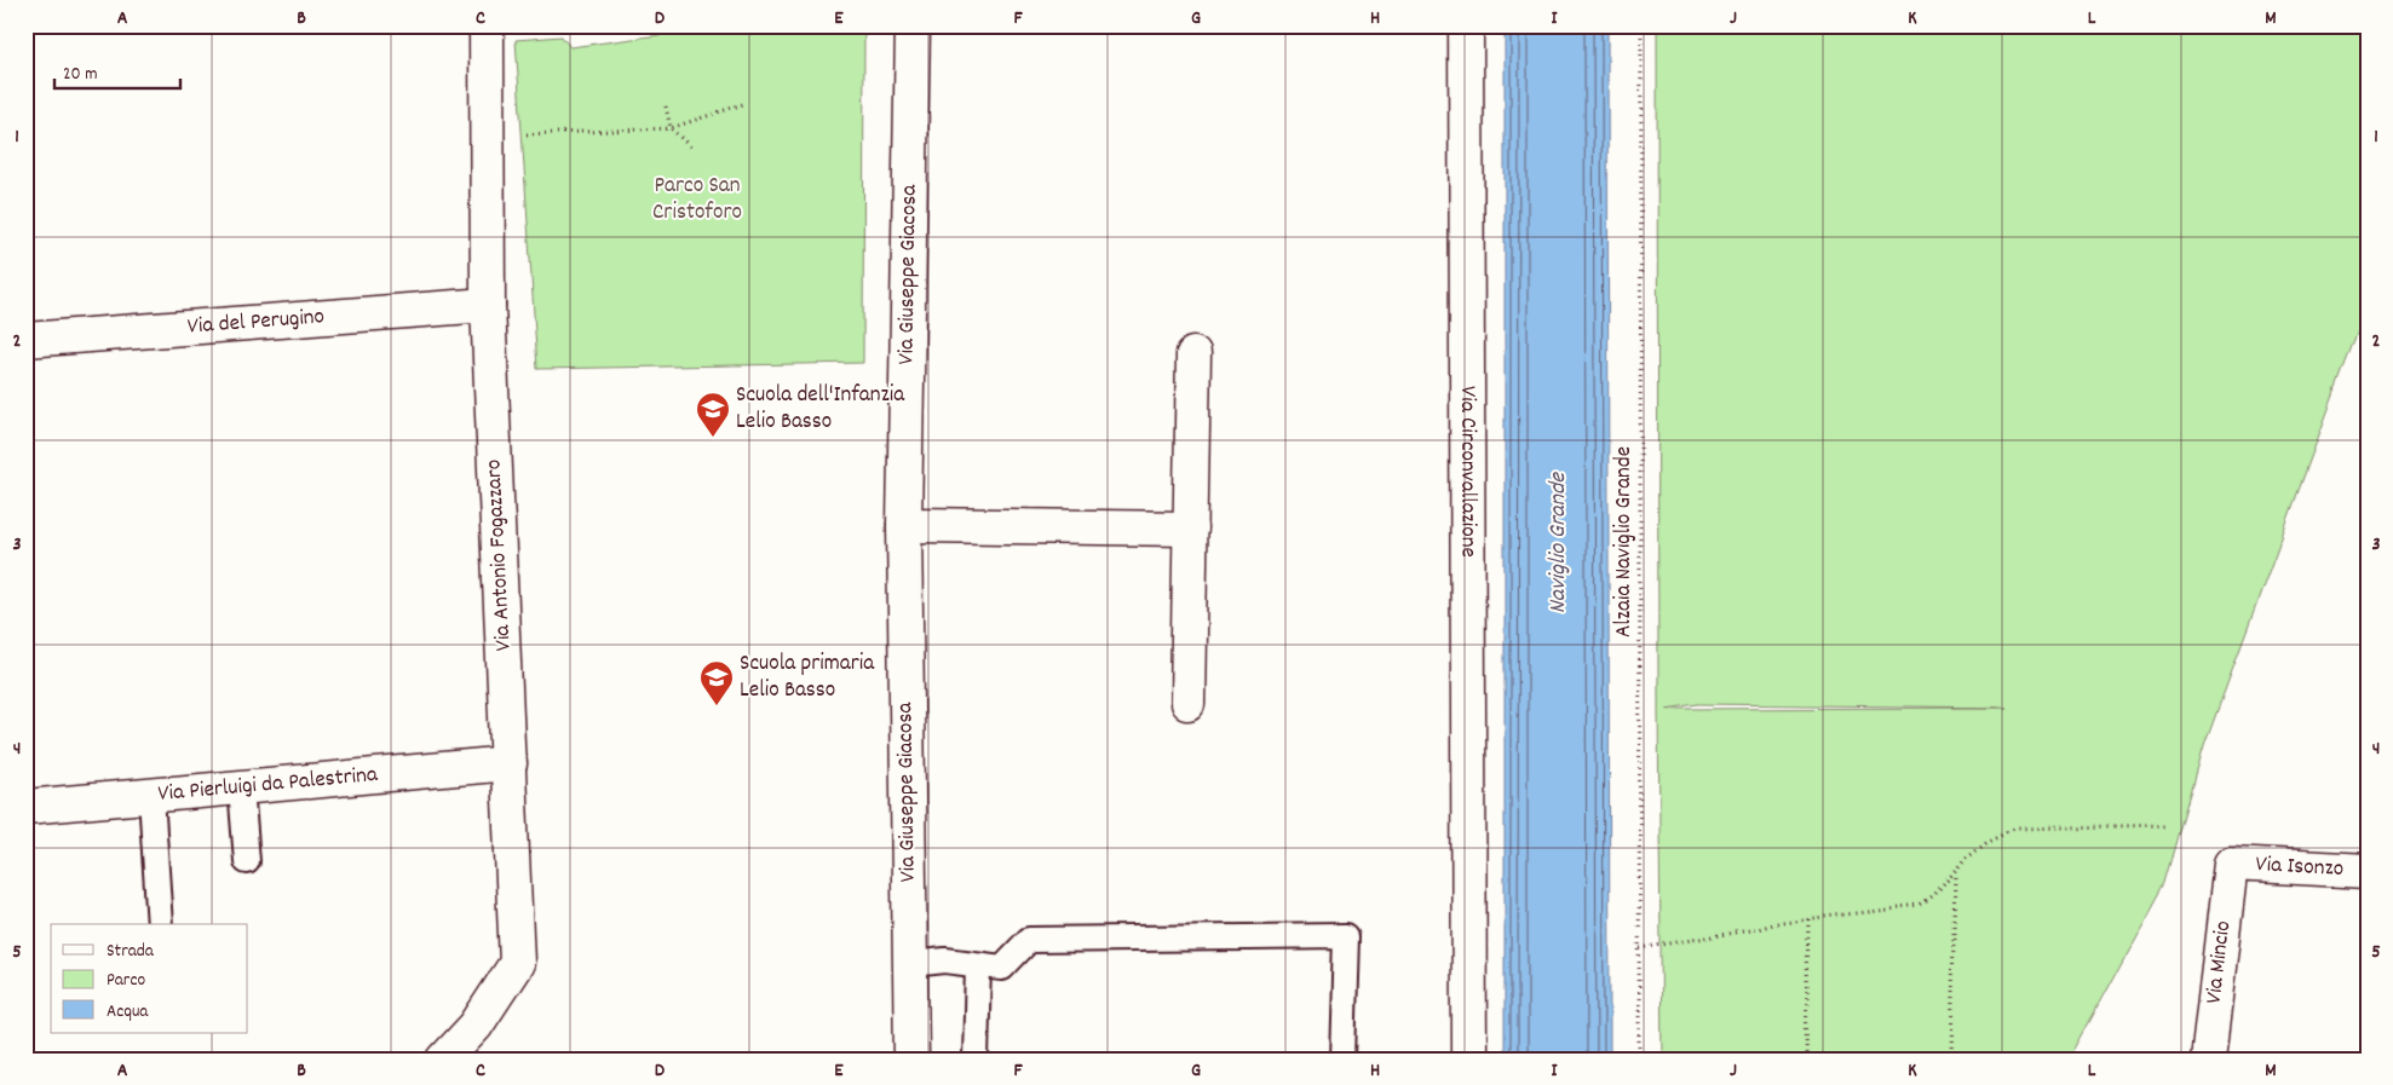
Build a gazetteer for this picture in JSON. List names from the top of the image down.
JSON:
{
  "streets": {
    "street": [
      "Via Giuseppe Giacosa",
      "Via del Perugino",
      "Via Circonvallazione",
      "Via Antonio Fogazzaro",
      "Via Pierluigi da Palestrina",
      "Via Isonzo",
      "Via Mincio"
    ],
    "path": ["Alzaia Naviglio Grande"]
  },
  "crossings": [
    ["Via del Perugino", "Via Antonio Fogazzaro"],
    ["Via Antonio Fogazzaro", "Via Pierluigi da Palestrina"],
    ["Via Isonzo", "Via Mincio"]
  ],
  "water": ["Naviglio Grande"],
  "parks": ["Parco San Cristoforo"],
  "places": {
    "school or university": ["Scuola dell'Infanzia Lelio Basso", "Scuola primaria Lelio Basso"]
  },
  "legend": ["Strada", "Parco", "Acqua"],
  "scale_bar": "20 m",
  "grid": {
    "columns": [
      "A",
      "B",
      "C",
      "D",
      "E",
      "F",
      "G",
      "H",
      "I",
      "J",
      "K",
      "L",
      "M"
    ],
    "rows": [
      "1",
      "2",
      "3",
      "4",
      "5"
    ]
  }
}
